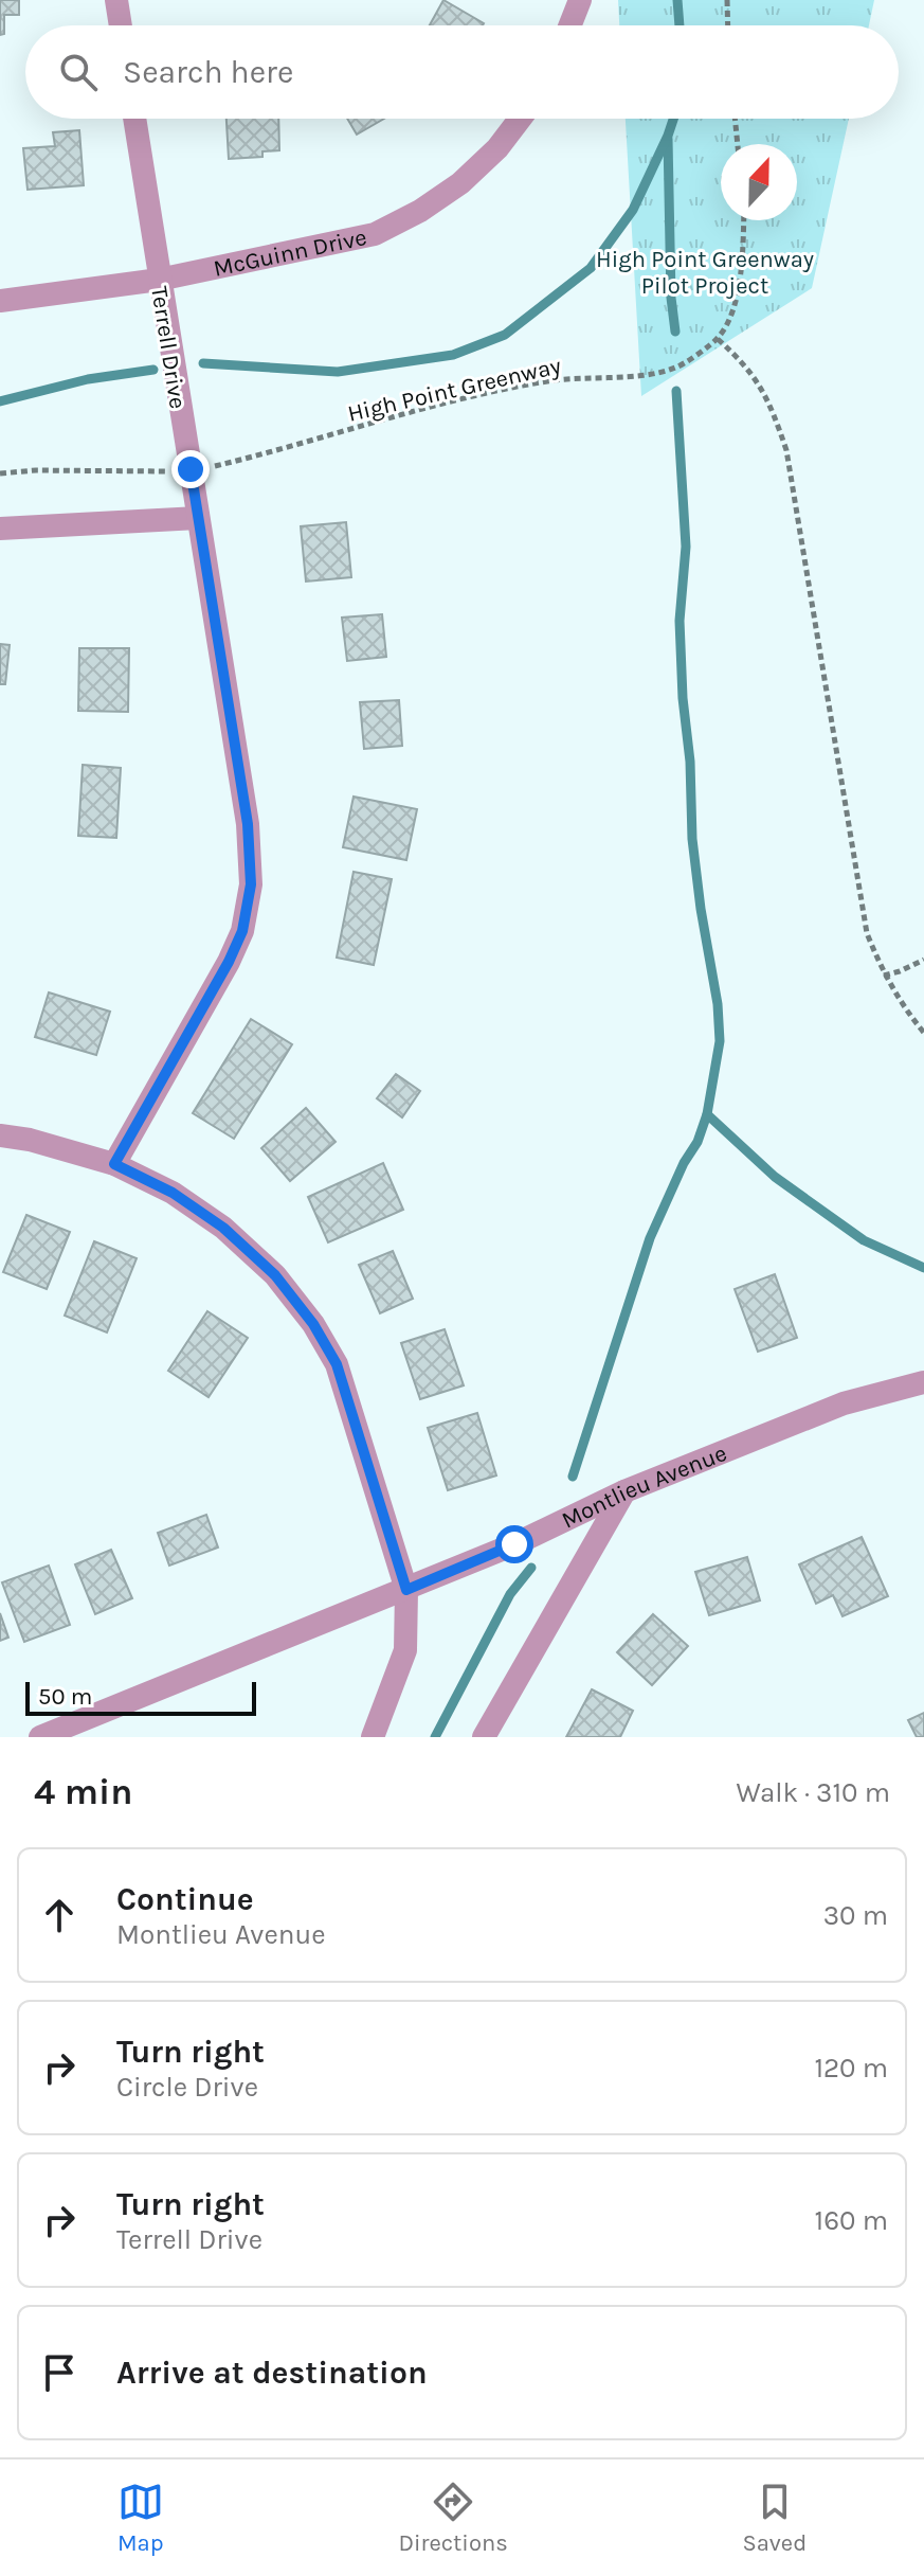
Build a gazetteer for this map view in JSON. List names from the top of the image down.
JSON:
{
  "streets": {
    "street": ["McGuinn Drive", "Terrell Drive", "Montlieu Avenue"],
    "path": ["High Point Greenway"]
  },
  "crossings": [
    ["McGuinn Drive", "Terrell Drive"]
  ],
  "parks": ["High Point Greenway Pilot Project"],
  "scale_bar": "50 m",
  "north": "top",
  "page": {
    "search": "Search here",
    "scale": "50 m",
    "heading": ["4 min", "Walk · 310 m"],
    "list": [
      ["Continue", "Montlieu Avenue", "30 m"],
      ["Turn right", "Circle Drive", "120 m"],
      ["Turn right", "Terrell Drive", "160 m"],
      "Arrive at destination"
    ],
    "nav": ["Map", "Directions", "Saved"]
  }
}
